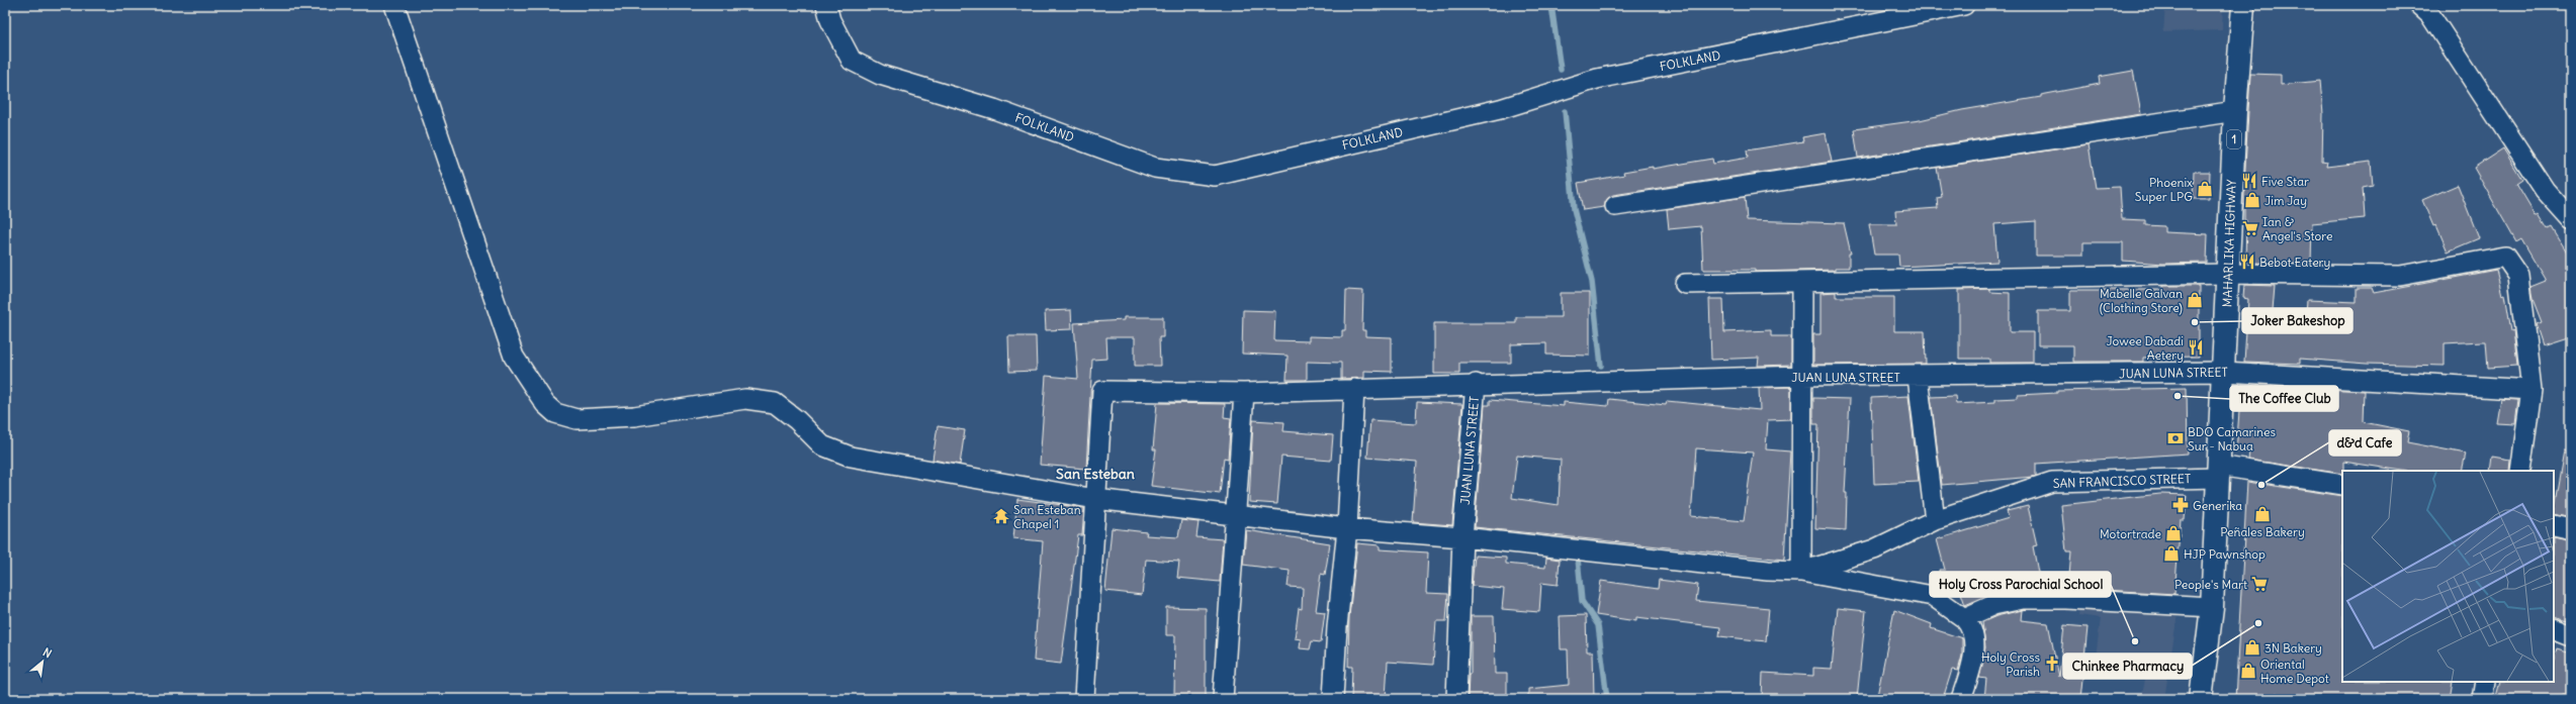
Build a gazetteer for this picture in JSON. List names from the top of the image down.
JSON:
{
  "streets": {
    "highway": ["1", "MAHARLIKA HIGHWAY"],
    "street": ["FOLKLAND", "JUAN LUNA STREET", "SAN FRANCISCO STREET"]
  },
  "crossings": [
    ["MAHARLIKA HIGHWAY", "JUAN LUNA STREET"],
    ["MAHARLIKA HIGHWAY", "SAN FRANCISCO STREET"]
  ],
  "districts": ["San Esteban"],
  "places": {
    "restaurant": ["Five Star", "Bebot Eatery", "Jowee Dabadi Aetery"],
    "shop": [
      "Phoenix Super LPG",
      "Jim Jay",
      "Mabelle Galvan (Clothing Store)",
      "Peñales Bakery",
      "Motortrade",
      "HJP Pawnshop",
      "3N Bakery",
      "Oriental Home Depot"
    ],
    "supermarket": ["Ian & Angel's Store", "People's Mart"],
    "other": [
      "Joker Bakeshop",
      "The Coffee Club",
      "d&d Cafe",
      "Chinkee Pharmacy",
      "Holy Cross Parochial School"
    ],
    "bank": ["BDO Camarines Sur - Nabua"],
    "pharmacy": ["Generika"],
    "temple": ["San Esteban Chapel 1"],
    "church": ["Holy Cross Parish"]
  },
  "north": "top right"
}
